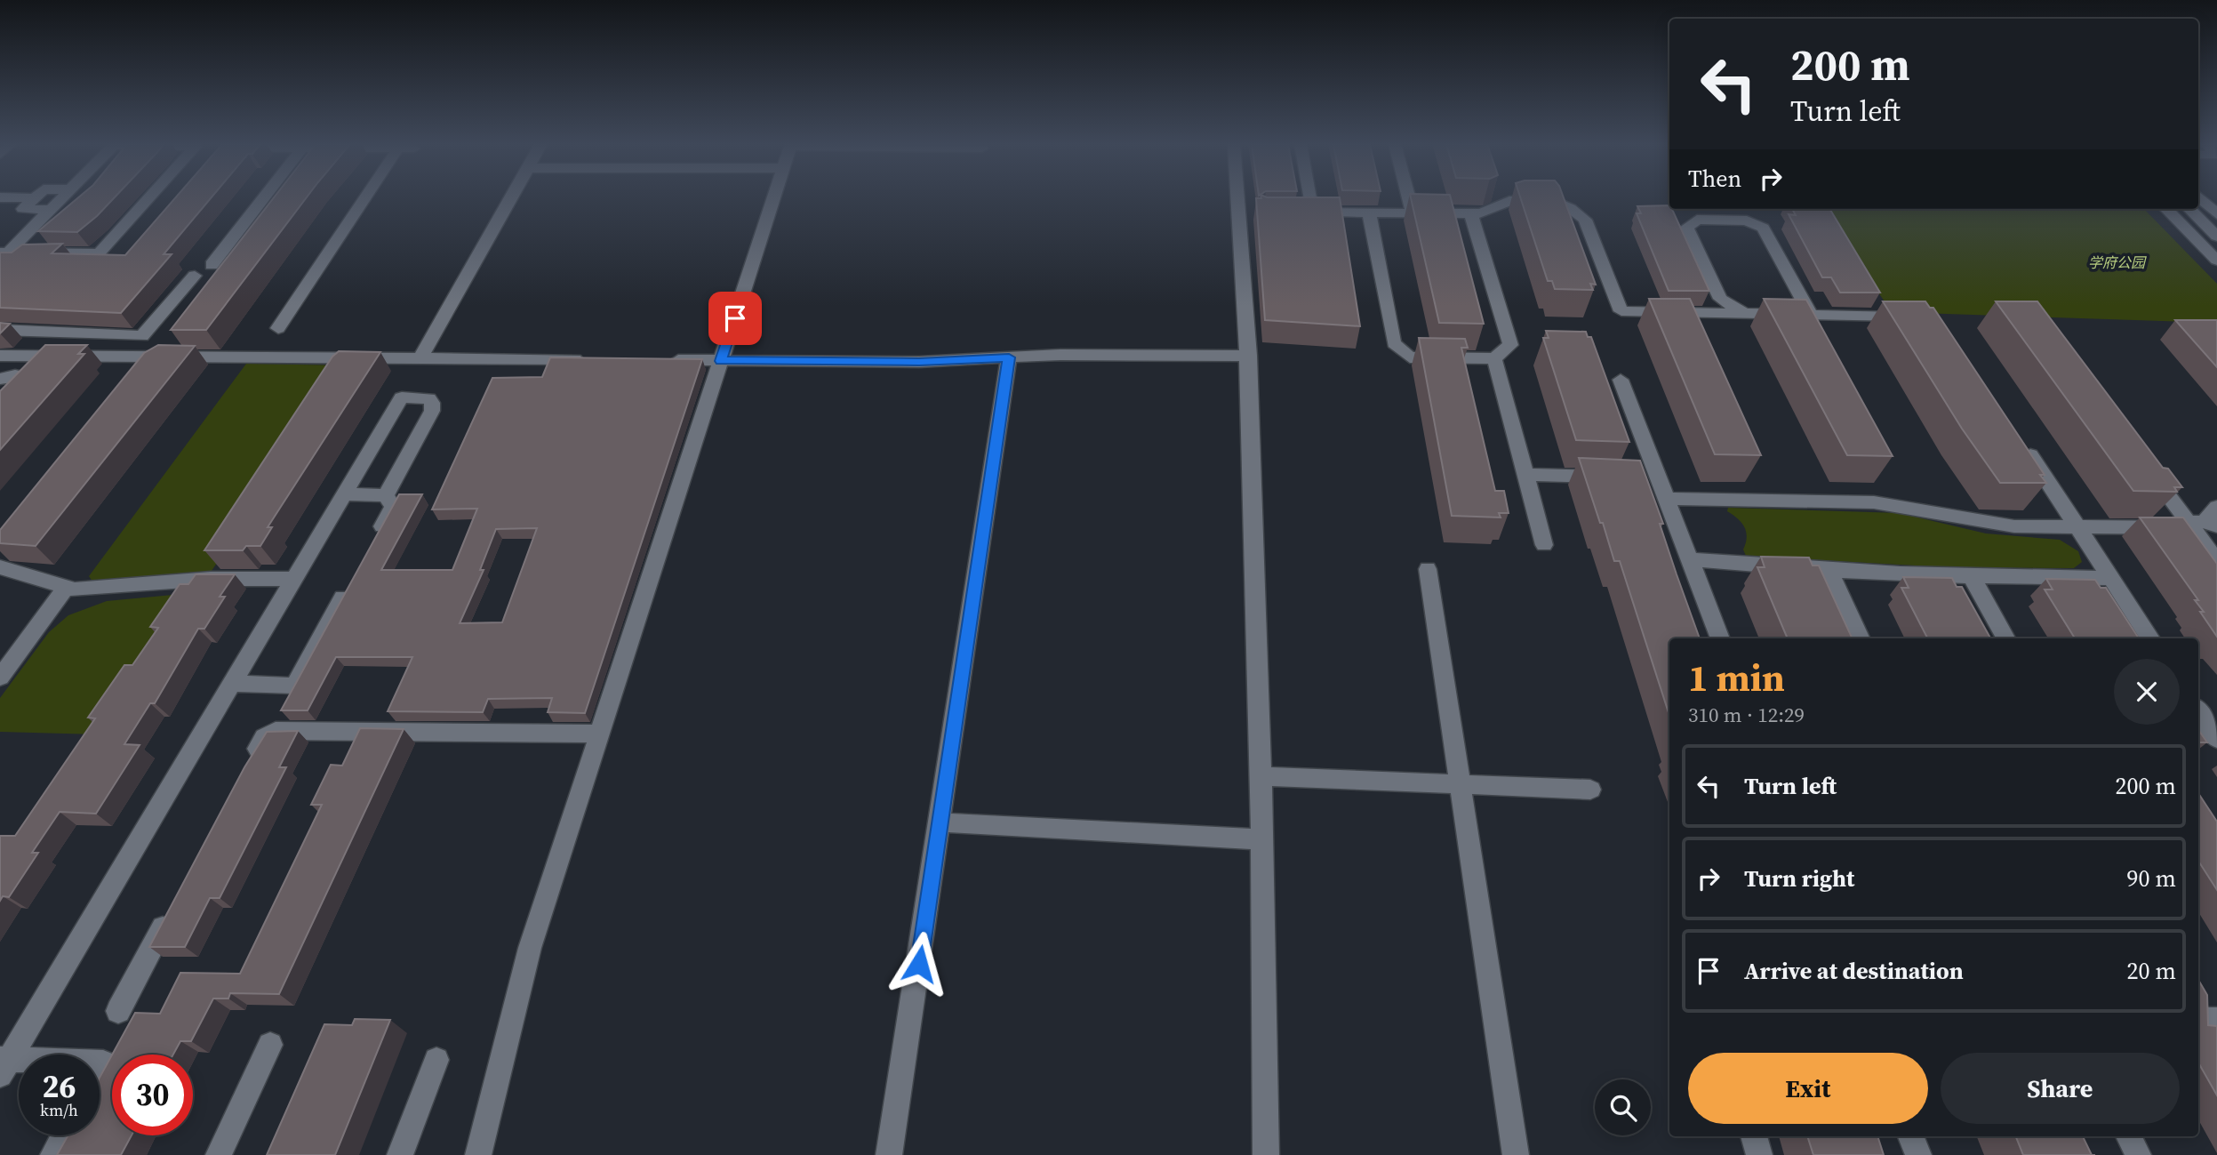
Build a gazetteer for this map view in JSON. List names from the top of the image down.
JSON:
{
  "parks": ["学府公园"],
  "page": {
    "turn": ["200 m", "Turn left"],
    "then": "Then",
    "heading": ["1 min", "310 m · 12:29"],
    "list": [
      {
        "name": "Turn left",
        "value": "200 m"
      },
      {
        "name": "Turn right",
        "value": "90 m"
      },
      {
        "name": "Arrive at destination",
        "value": "20 m"
      }
    ],
    "buttons": ["Exit", "Share"],
    "speed": "26 km/h",
    "limit": "30"
  }
}
